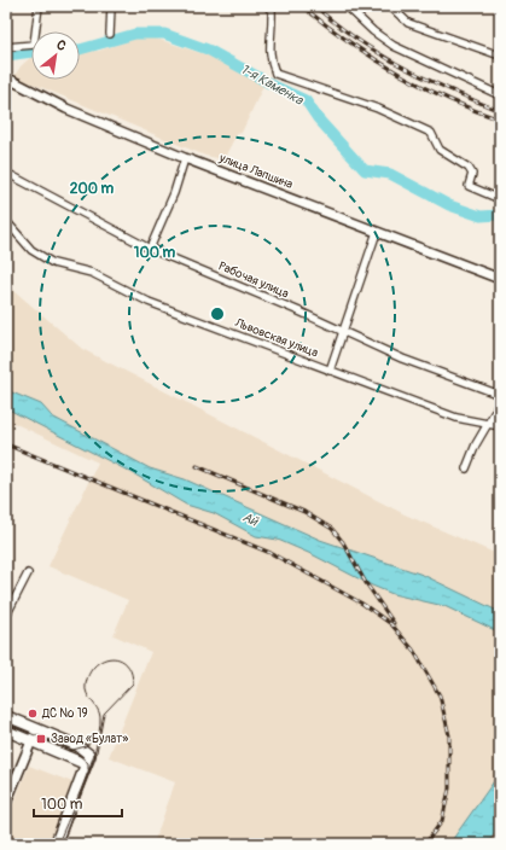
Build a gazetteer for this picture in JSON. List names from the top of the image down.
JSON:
{
  "streets": {
    "street": ["улица Лапшина", "Рабочая улица", "Львовская улица"]
  },
  "water": ["1-я Каменка", "Ай"],
  "places": {
    "other": ["ДС № 19"],
    "transit": ["Завод «Булат»"]
  },
  "scale_bar": "100 m",
  "north": "top right",
  "rings": ["200 m", "100 m"]
}
